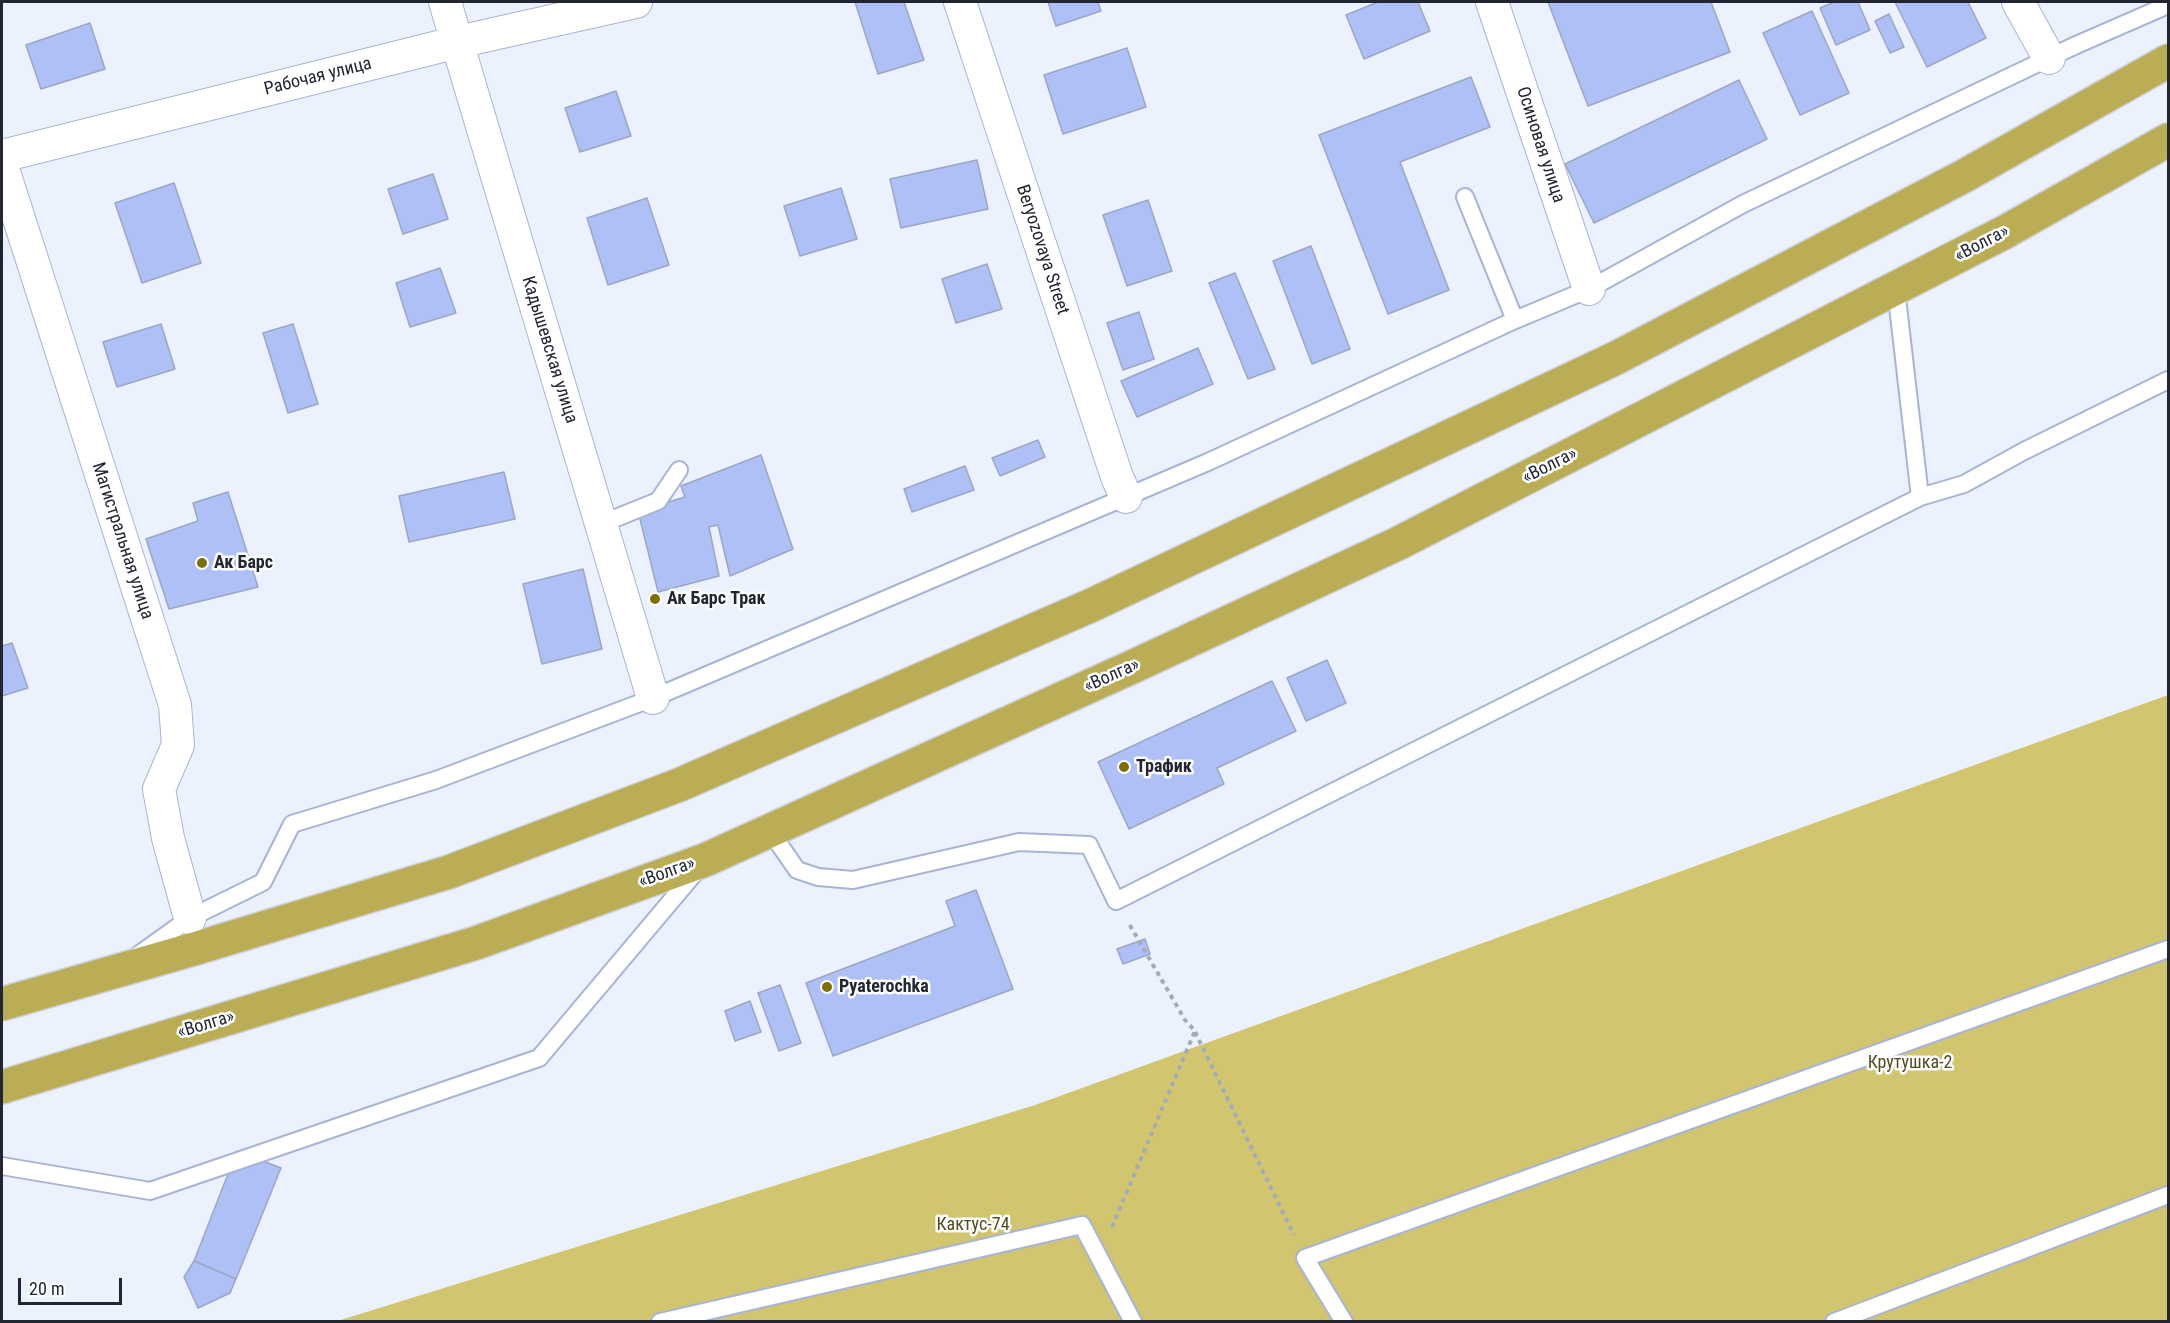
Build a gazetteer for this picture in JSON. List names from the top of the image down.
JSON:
{
  "streets": {
    "highway": ["«Волга»"],
    "street": [
      "Рабочая улица",
      "Осиновая улица",
      "Beryozovaya Street",
      "Кадышевская улица",
      "Магистральная улица"
    ]
  },
  "crossings": [
    ["Рабочая улица", "Кадышевская улица"]
  ],
  "parks": ["Крутушка-2", "Кактус-74"],
  "places": [
    "Ак Барс",
    "Ак Барс Трак",
    "Трафик",
    "Pyaterochka"
  ],
  "scale_bar": "20 m"
}
